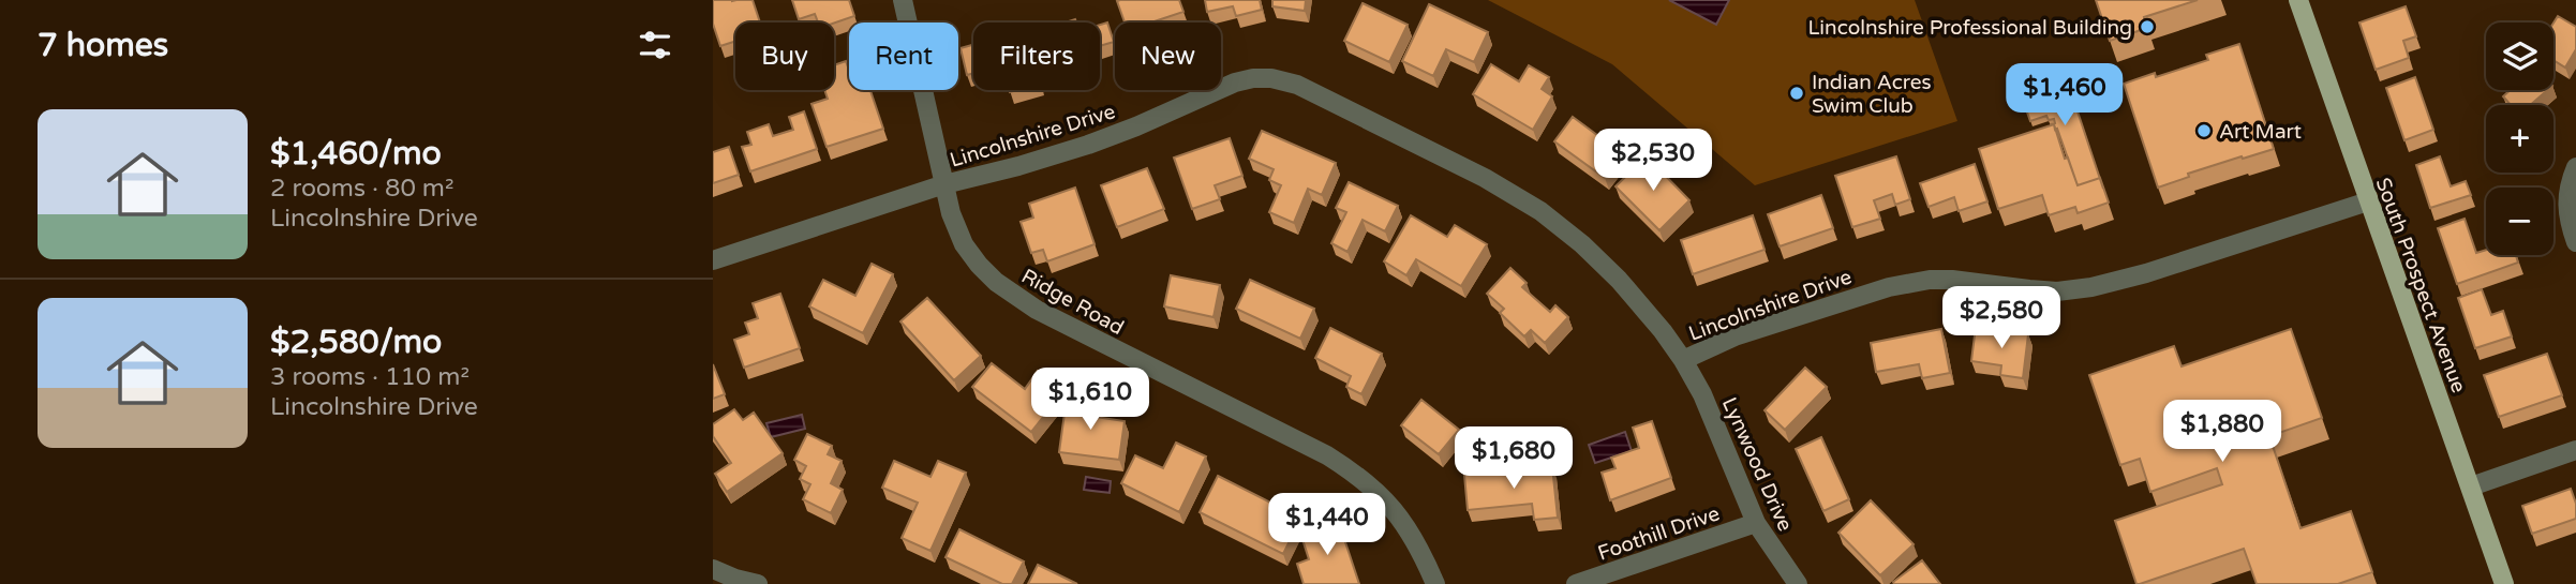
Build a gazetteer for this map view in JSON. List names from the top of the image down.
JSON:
{
  "streets": {
    "main road": ["South Prospect Avenue"],
    "street": [
      "Lincolnshire Drive",
      "Ridge Road",
      "Lynwood Drive",
      "Foothill Drive"
    ]
  },
  "crossings": [
    ["Lincolnshire Drive", "South Prospect Avenue"],
    ["Lincolnshire Drive", "Ridge Road"],
    ["Lincolnshire Drive", "Lynwood Drive"],
    ["Lynwood Drive", "Foothill Drive"]
  ],
  "places": ["Lincolnshire Professional Building", "Indian Acres Swim Club", "Art Mart"],
  "page": {
    "heading": "7 homes",
    "map_buttons": ["+", "−"],
    "chip": [
      "Buy",
      "Rent",
      "Filters",
      "New"
    ],
    "price": [
      "$1,460",
      "$2,530",
      "$2,580",
      "$1,610",
      "$1,880",
      "$1,680",
      "$1,440"
    ],
    "list": [
      {
        "name": "$1,460/mo",
        "note": "2 rooms · 80 m² · Lincolnshire Drive"
      },
      {
        "name": "$2,580/mo",
        "note": "3 rooms · 110 m² · Lincolnshire Drive"
      }
    ]
  }
}
